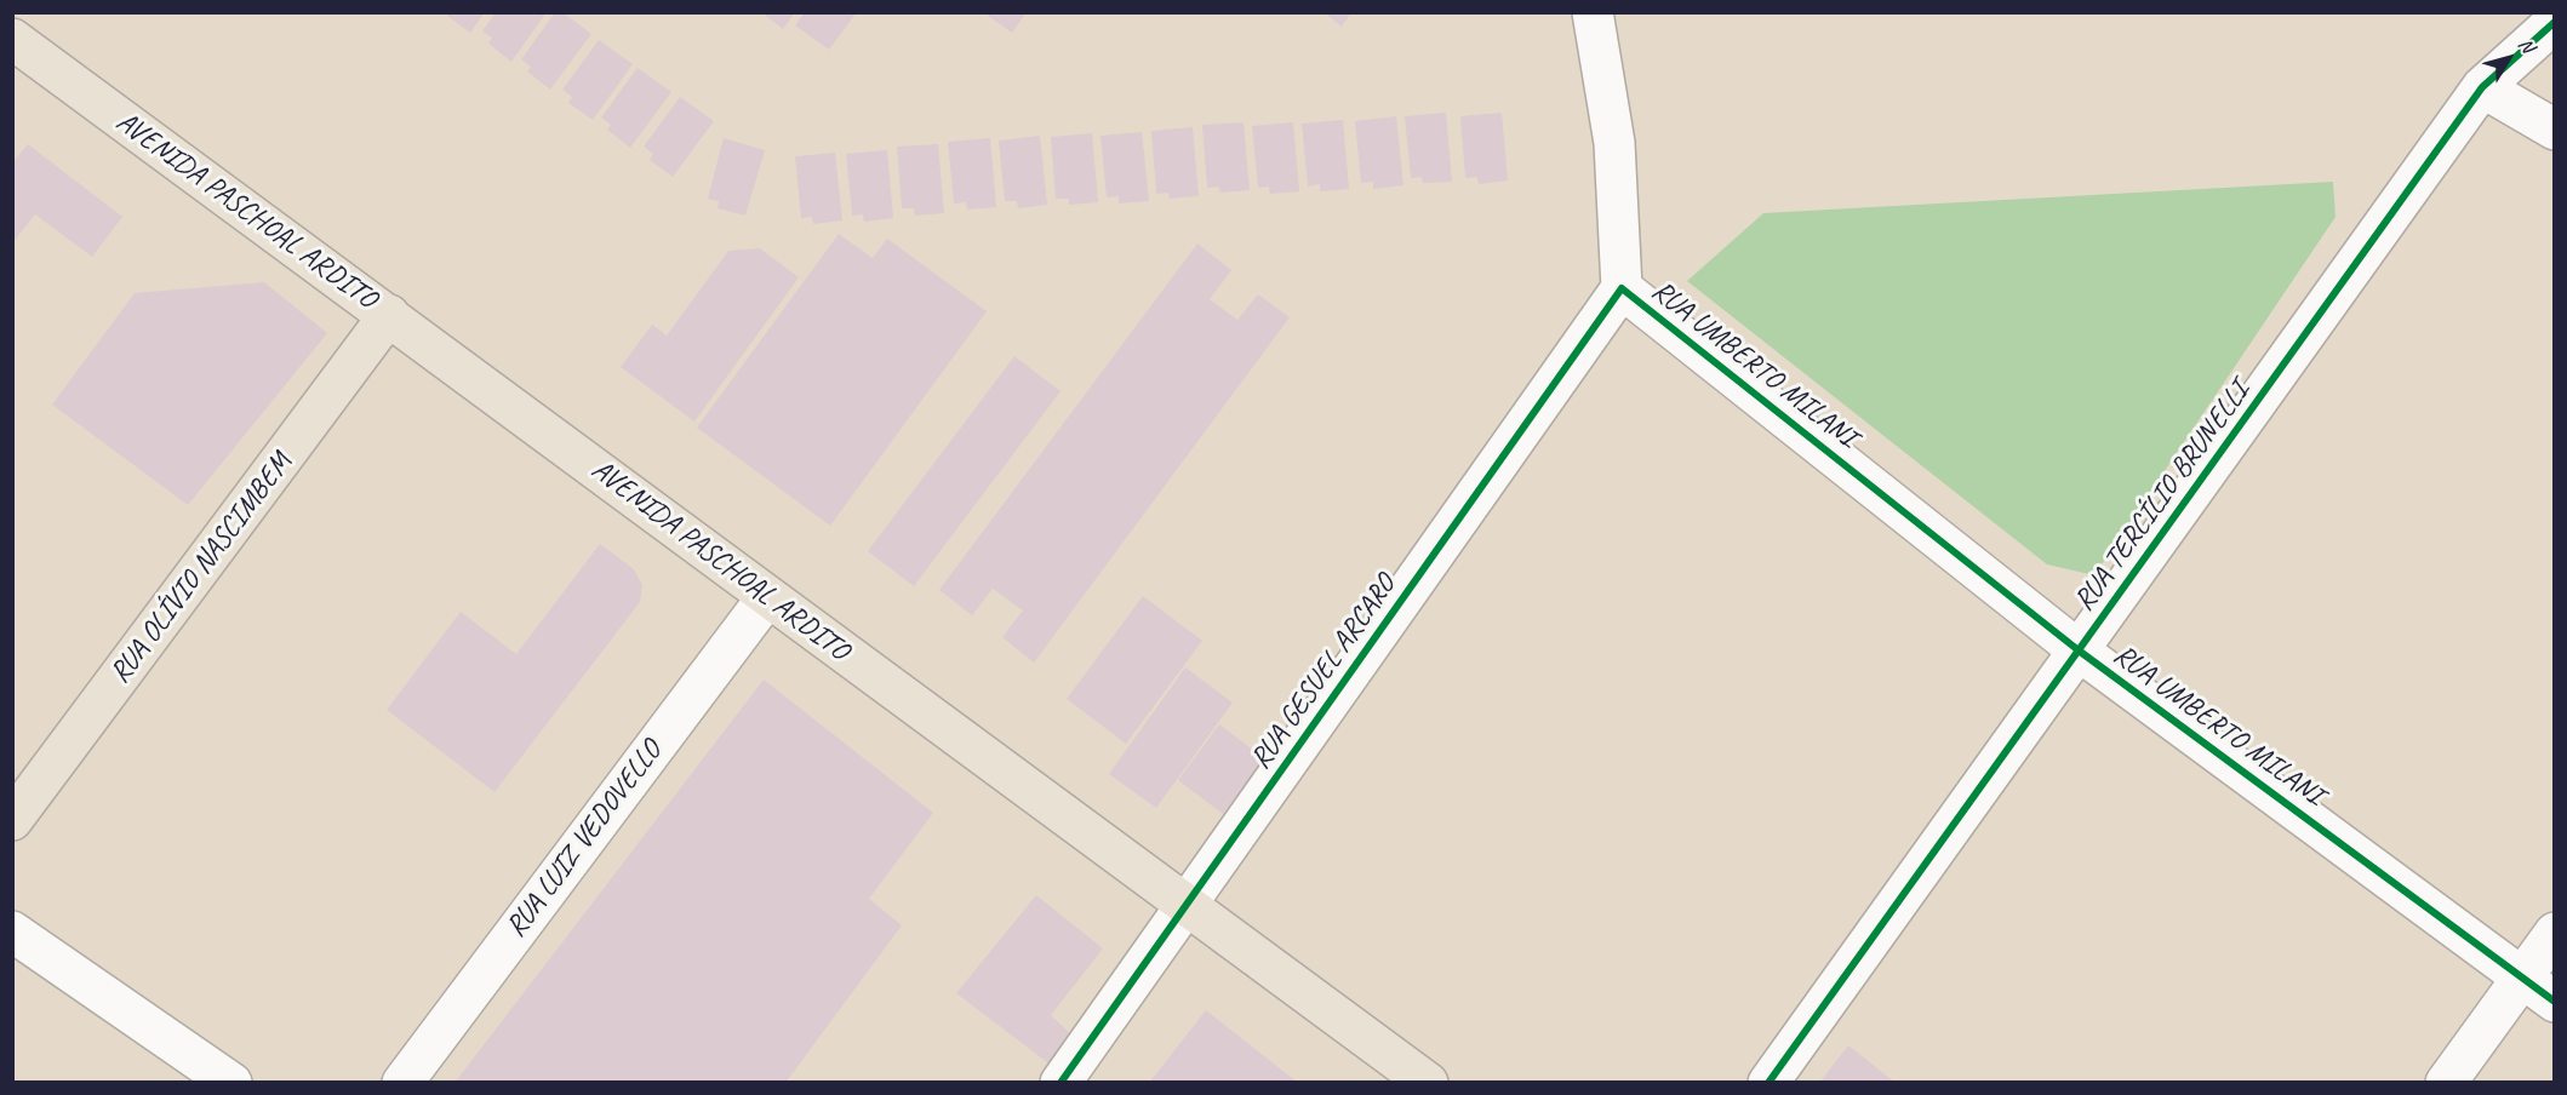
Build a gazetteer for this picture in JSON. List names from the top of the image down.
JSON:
{
  "streets": {
    "main road": ["AVENIDA PASCHOAL ARDITO", "RUA OLÍVIO NASCIMBEM"],
    "street": [
      "RUA UMBERTO MILANI",
      "RUA TERCÍLIO BRUNELLI",
      "RUA GESUEL ARCARO",
      "RUA LUIZ VEDOVELLO"
    ]
  },
  "crossings": [
    ["AVENIDA PASCHOAL ARDITO", "RUA OLÍVIO NASCIMBEM"],
    ["AVENIDA PASCHOAL ARDITO", "RUA GESUEL ARCARO"],
    ["AVENIDA PASCHOAL ARDITO", "RUA LUIZ VEDOVELLO"],
    ["RUA UMBERTO MILANI", "RUA TERCÍLIO BRUNELLI"],
    ["RUA UMBERTO MILANI", "RUA GESUEL ARCARO"]
  ],
  "north": "top right"
}
